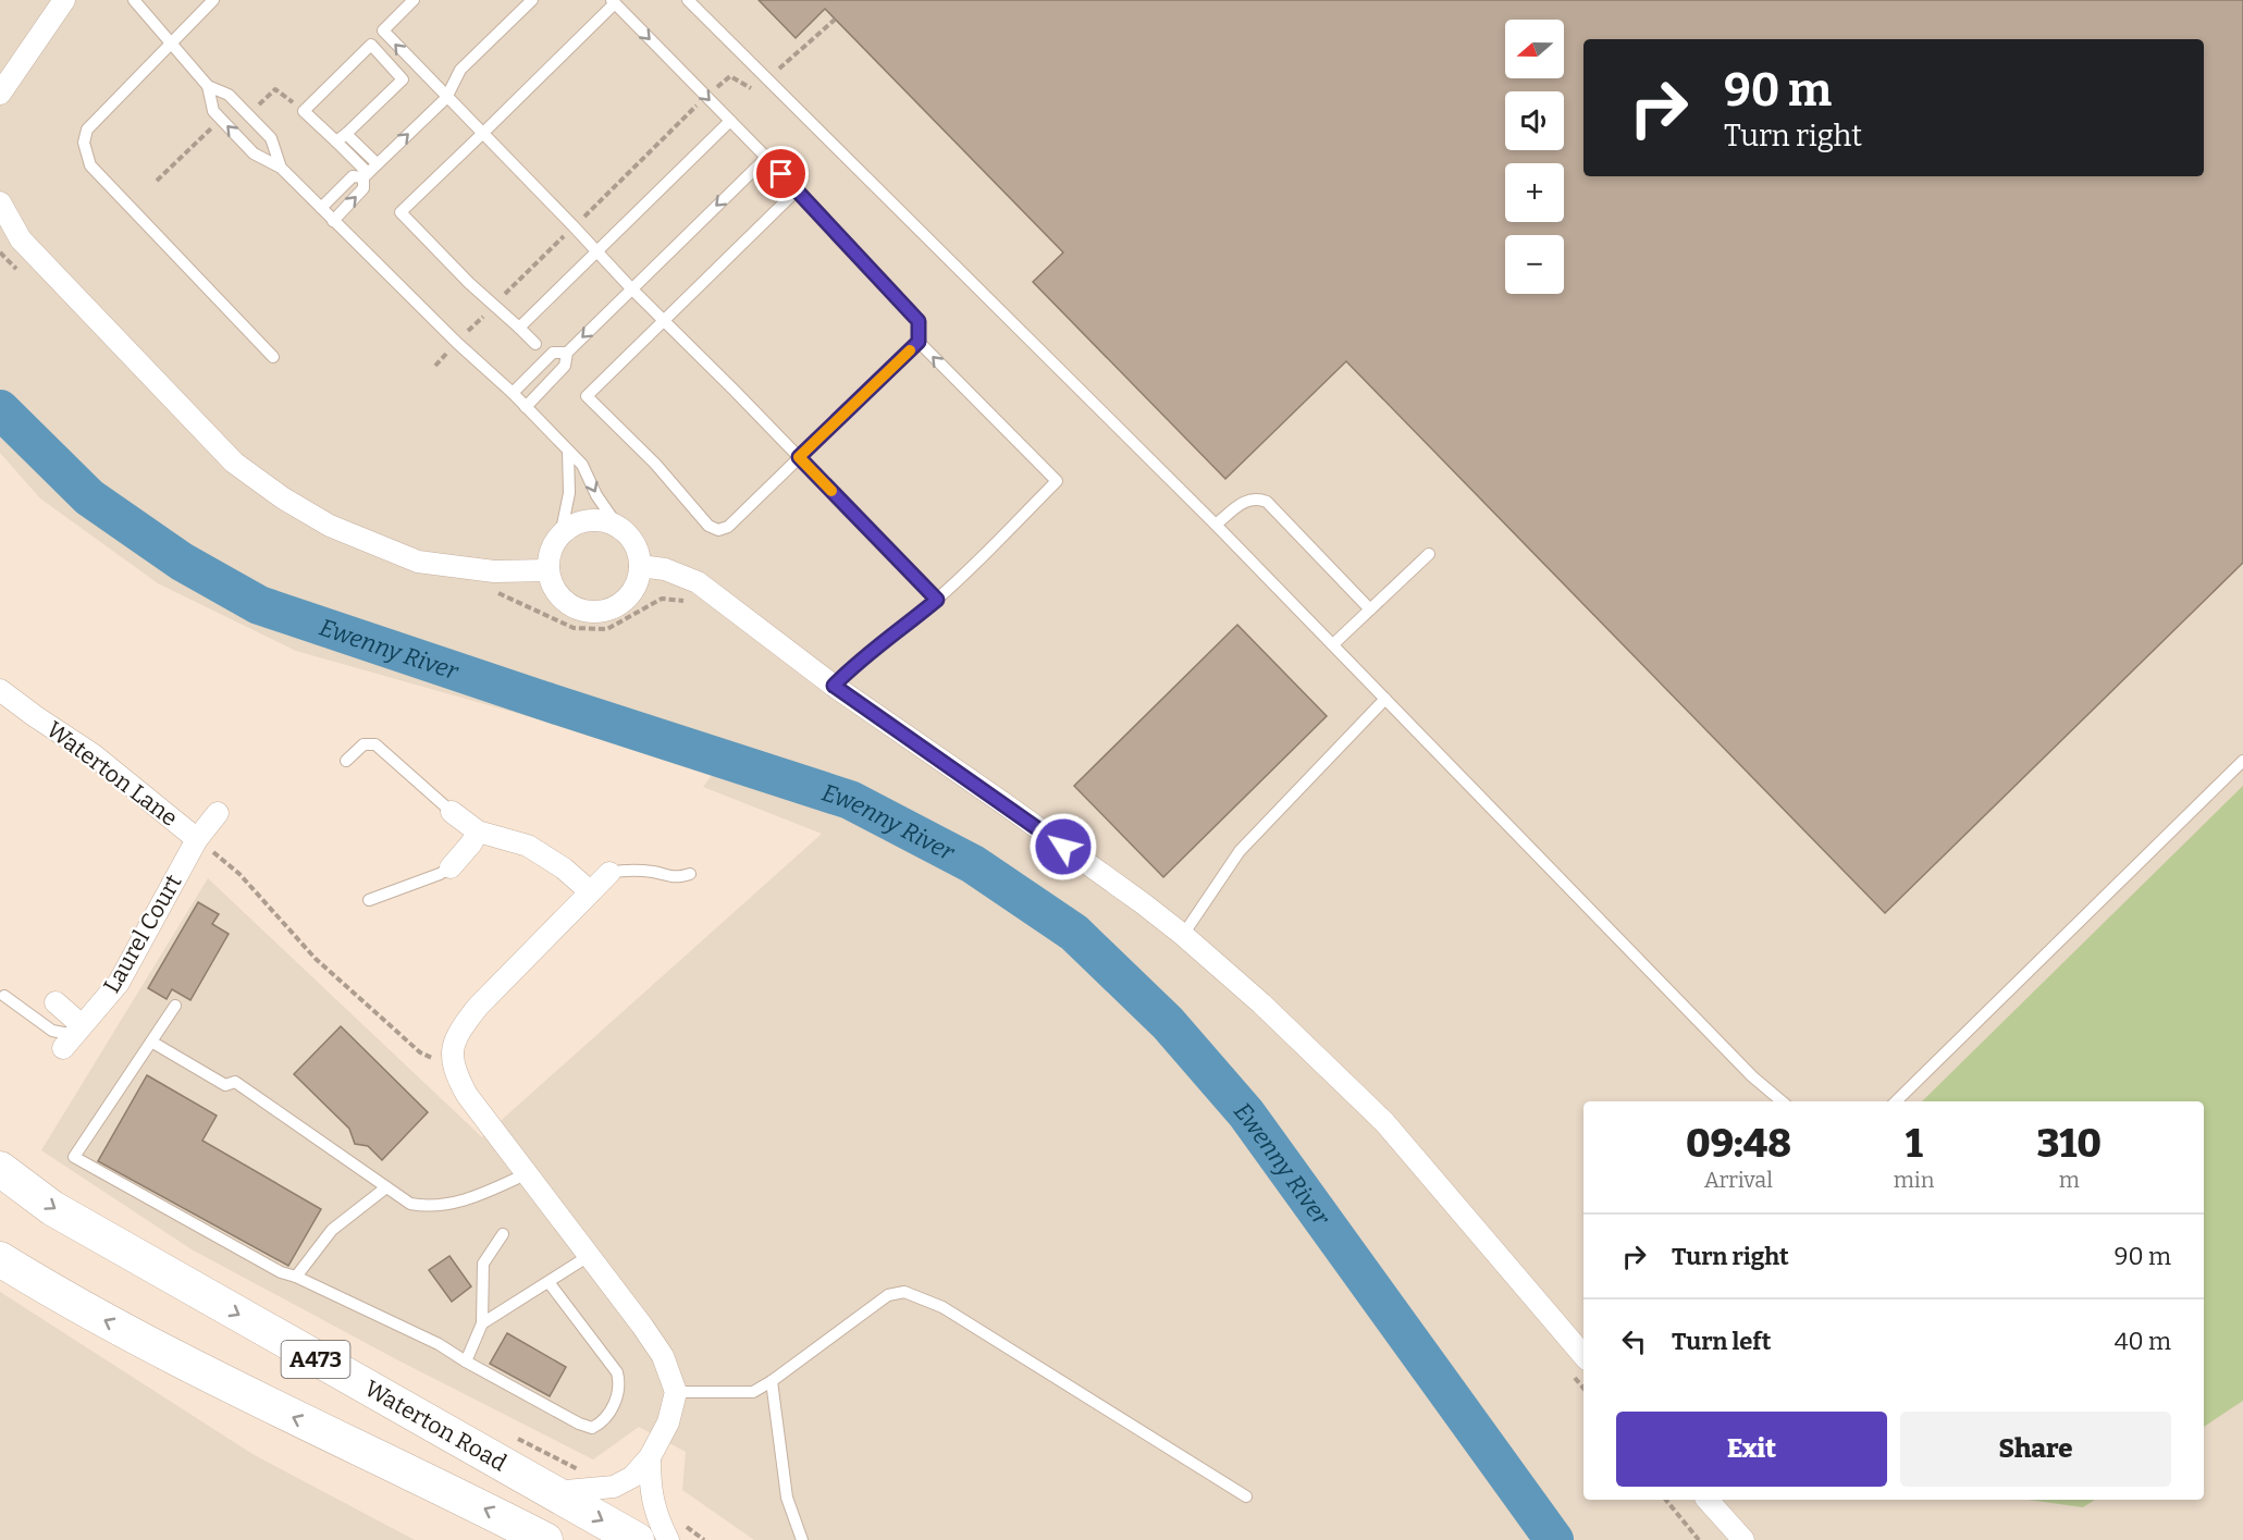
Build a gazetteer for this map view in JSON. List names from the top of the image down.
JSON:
{
  "streets": {
    "main road": ["A473", "Waterton Road"],
    "street": ["Waterton Lane", "Laurel Court"]
  },
  "crossings": [
    ["Waterton Lane", "Laurel Court"]
  ],
  "water": ["Ewenny River"],
  "north": "left",
  "page": {
    "map_buttons": ["+", "−"],
    "turn": ["90 m", "Turn right"],
    "eta": [
      "09:48",
      "Arrival",
      "1",
      "min",
      "310",
      "m"
    ],
    "list": [
      {
        "name": "Turn right",
        "value": "90 m"
      },
      {
        "name": "Turn left",
        "value": "40 m"
      }
    ],
    "buttons": ["Exit", "Share"]
  }
}
